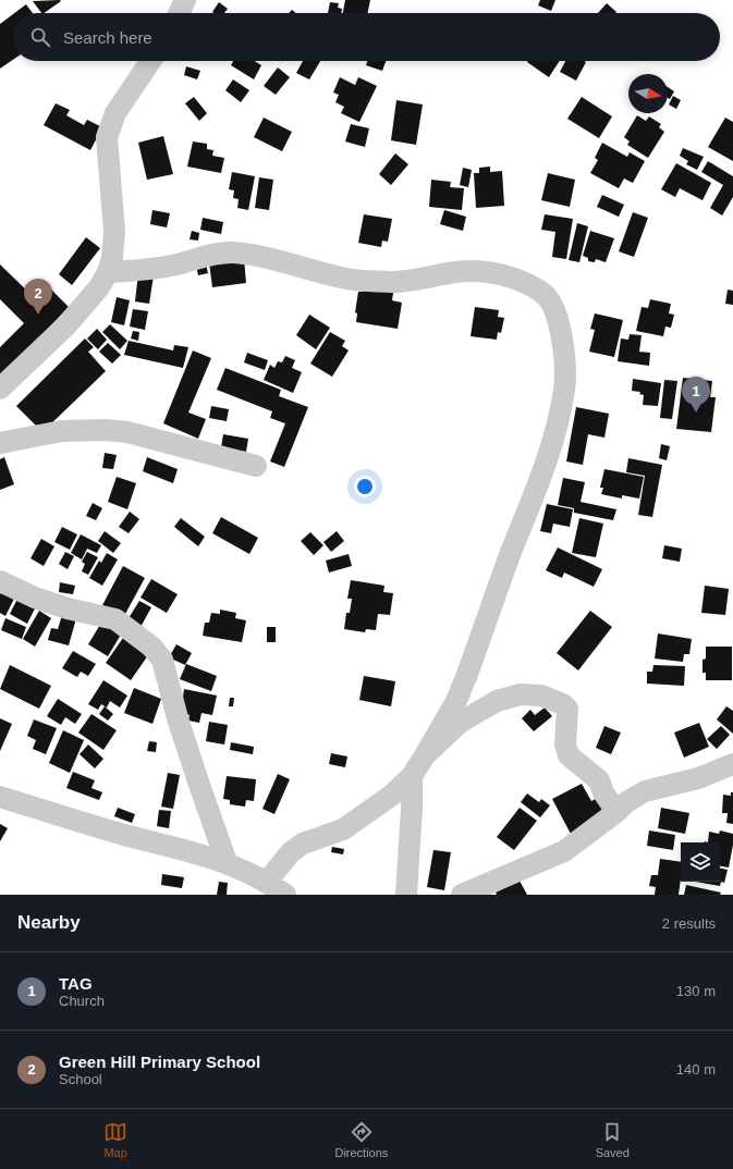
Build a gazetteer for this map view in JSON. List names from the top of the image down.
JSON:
{
  "north": "right",
  "page": {
    "search": "Search here",
    "pins": ["2", "1"],
    "heading": ["Nearby", "2 results"],
    "list": [
      {
        "mark": "1",
        "name": "TAG",
        "note": "Church",
        "value": "130 m"
      },
      {
        "mark": "2",
        "name": "Green Hill Primary School",
        "note": "School",
        "value": "140 m"
      }
    ],
    "nav": ["Map", "Directions", "Saved"]
  }
}
